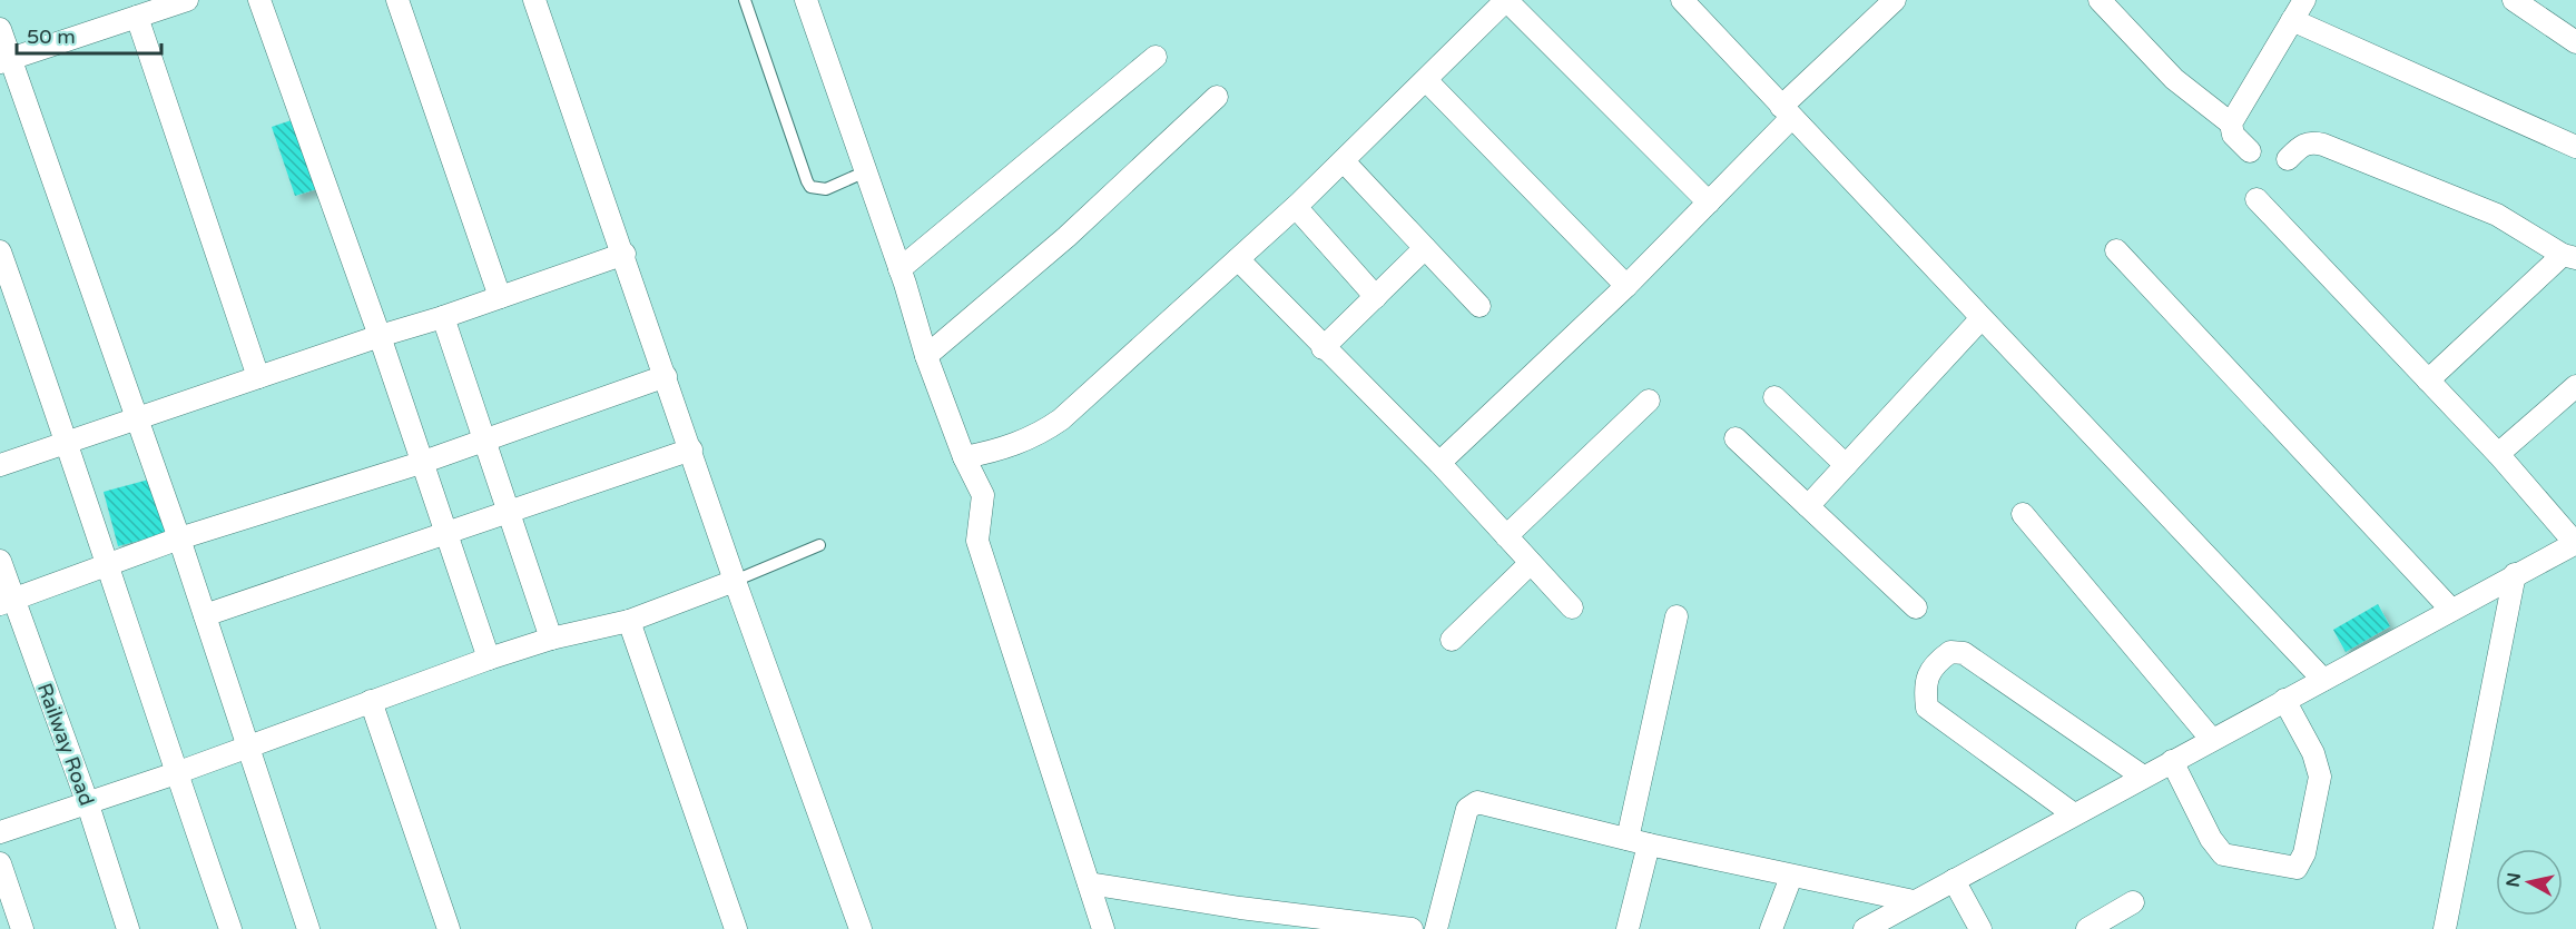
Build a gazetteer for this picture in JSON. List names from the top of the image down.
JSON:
{
  "streets": {
    "street": ["Railway Road"]
  },
  "scale_bar": "50 m",
  "north": "left"
}
